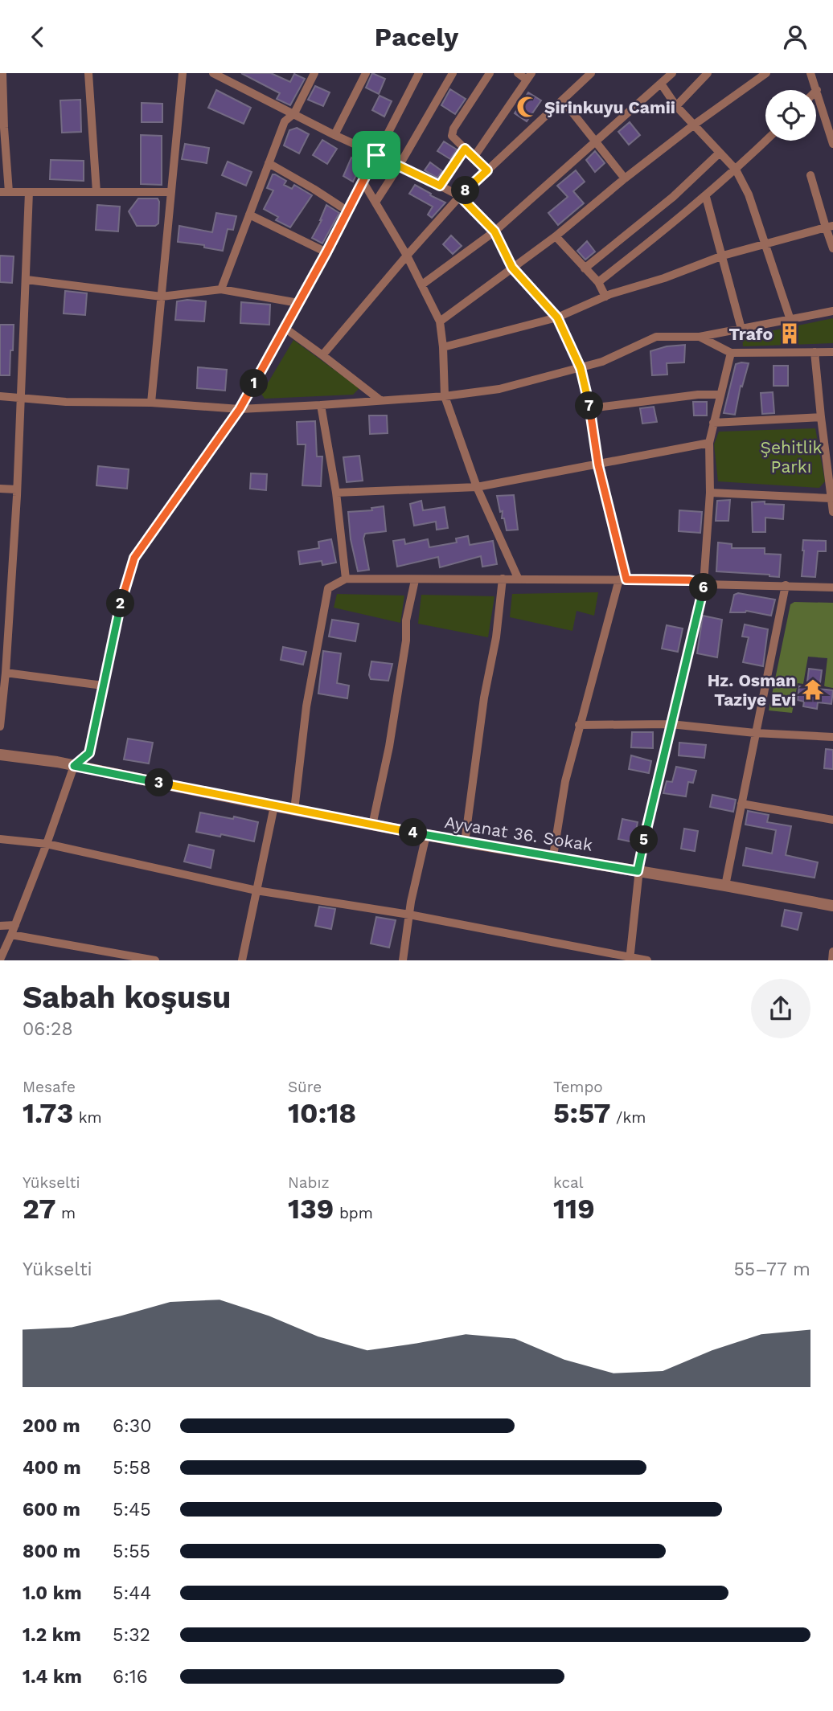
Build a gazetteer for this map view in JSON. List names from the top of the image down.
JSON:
{
  "streets": {
    "street": ["Ayvanat 36. Sokak"]
  },
  "parks": ["Şehitlik Parkı"],
  "places": {
    "mosque": ["Şirinkuyu Camii"],
    "building": ["Trafo"],
    "temple": ["Hz. Osman Taziye Evi"]
  },
  "page": {
    "header": "Pacely",
    "pins": [
      "8",
      "1",
      "7",
      "6",
      "2",
      "3",
      "4",
      "5"
    ],
    "heading": ["Sabah koşusu", "06:28"],
    "stats": [
      ["Mesafe", "1.73 km"],
      ["Süre", "10:18"],
      ["Tempo", "5:57 /km"],
      ["Yükselti", "27 m"],
      ["Nabız", "139 bpm"],
      ["kcal", "119"]
    ],
    "chart": ["Yükselti", "55–77 m"],
    "list": [
      {
        "name": "200 m",
        "note": "6:30"
      },
      {
        "name": "400 m",
        "note": "5:58"
      },
      {
        "name": "600 m",
        "note": "5:45"
      },
      {
        "name": "800 m",
        "note": "5:55"
      },
      {
        "name": "1.0 km",
        "note": "5:44"
      },
      {
        "name": "1.2 km",
        "note": "5:32"
      },
      {
        "name": "1.4 km",
        "note": "6:16"
      }
    ]
  }
}
